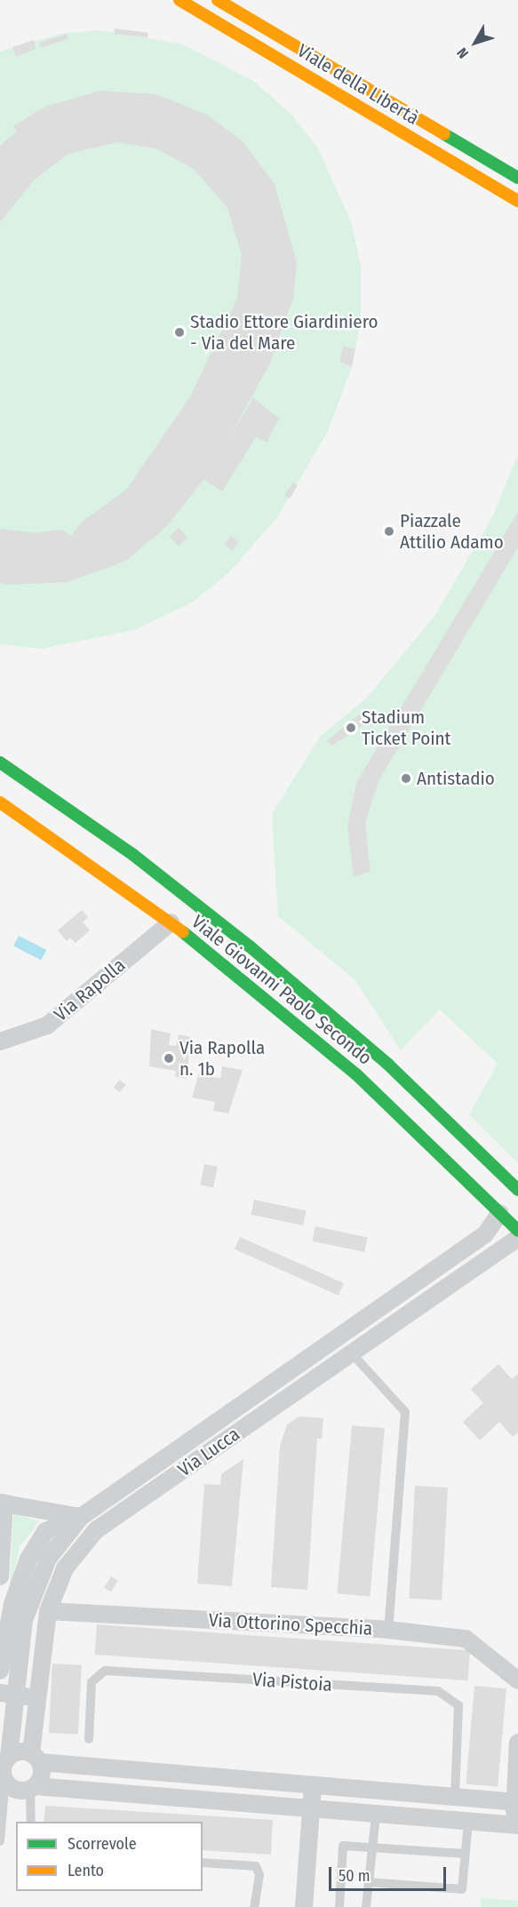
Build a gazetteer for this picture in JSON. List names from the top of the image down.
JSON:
{
  "streets": {
    "main road": ["Viale della Libertà", "Viale Giovanni Paolo Secondo"],
    "street": ["Via Rapolla", "Via Lucca", "Via Ottorino Specchia"],
    "lane": ["Via Pistoia"]
  },
  "crossings": [
    ["Via Rapolla", "Viale Giovanni Paolo Secondo"],
    ["Viale Giovanni Paolo Secondo", "Via Lucca"],
    ["Via Lucca", "Via Ottorino Specchia"]
  ],
  "places": [
    "Stadio Ettore Giardiniero - Via del Mare",
    "Piazzale Attilio Adamo",
    "Stadium Ticket Point",
    "Antistadio",
    "Via Rapolla n. 1b"
  ],
  "legend": ["Scorrevole", "Lento"],
  "scale_bar": "50 m",
  "north": "bottom left"
}
